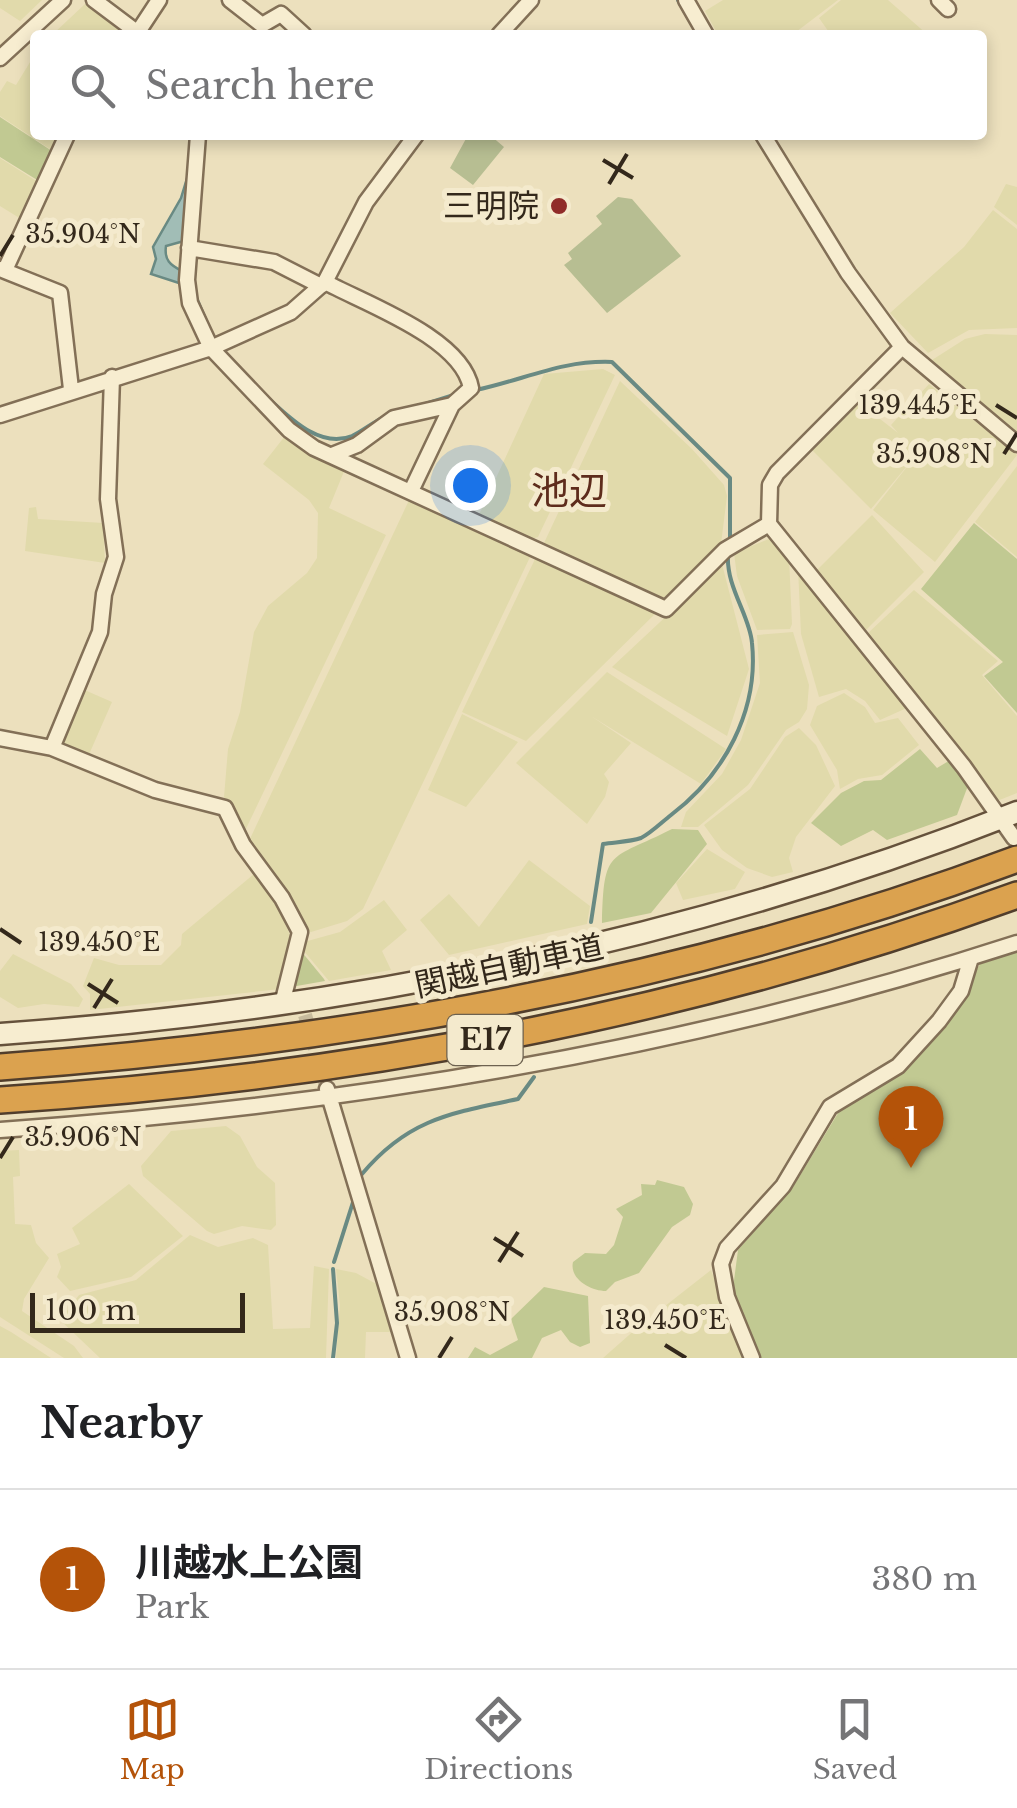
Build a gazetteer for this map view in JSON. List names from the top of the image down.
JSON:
{
  "streets": {
    "highway": ["関越自動車道", "E17"]
  },
  "districts": ["池辺"],
  "places": ["三明院"],
  "scale_bar": "100 m",
  "page": {
    "search": "Search here",
    "pins": "1",
    "scale": "100 m",
    "heading": "Nearby",
    "list": [
      {
        "mark": "1",
        "name": "川越水上公園",
        "note": "Park",
        "value": "380 m"
      }
    ],
    "nav": ["Map", "Directions", "Saved"]
  },
  "coordinates": [
    "35.904°N",
    "139.445°E",
    "35.908°N",
    "139.450°E",
    "35.906°N"
  ]
}
